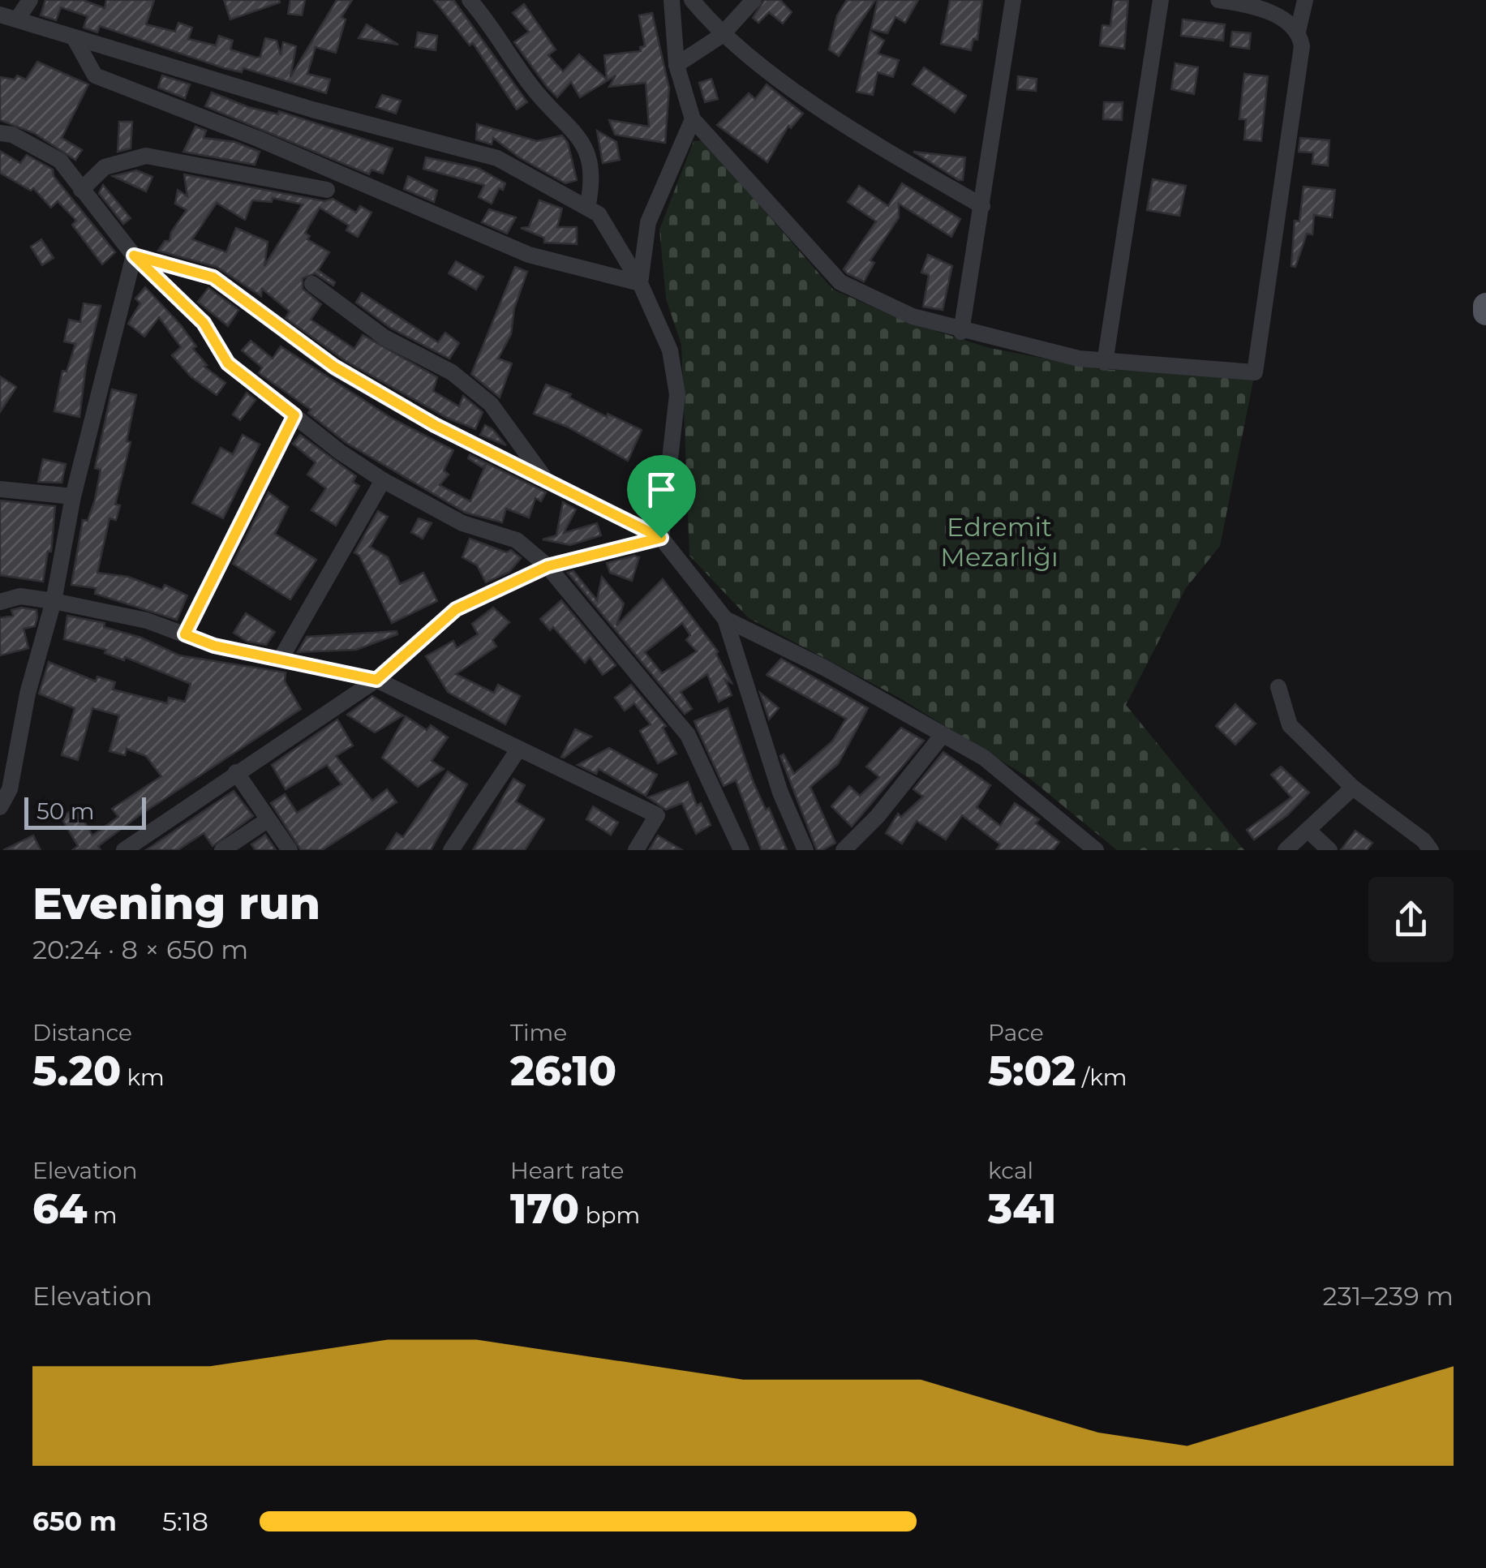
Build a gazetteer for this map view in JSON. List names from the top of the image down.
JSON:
{
  "parks": ["Edremit Mezarlığı"],
  "scale_bar": "50 m",
  "page": {
    "scale": "50 m",
    "heading": ["Evening run", "20:24 · 8 × 650 m"],
    "stats": [
      ["Distance", "5.20 km"],
      ["Time", "26:10"],
      ["Pace", "5:02 /km"],
      ["Elevation", "64 m"],
      ["Heart rate", "170 bpm"],
      ["kcal", "341"]
    ],
    "chart": ["Elevation", "231–239 m"],
    "list": [
      {
        "name": "650 m",
        "note": "5:18"
      }
    ]
  }
}
